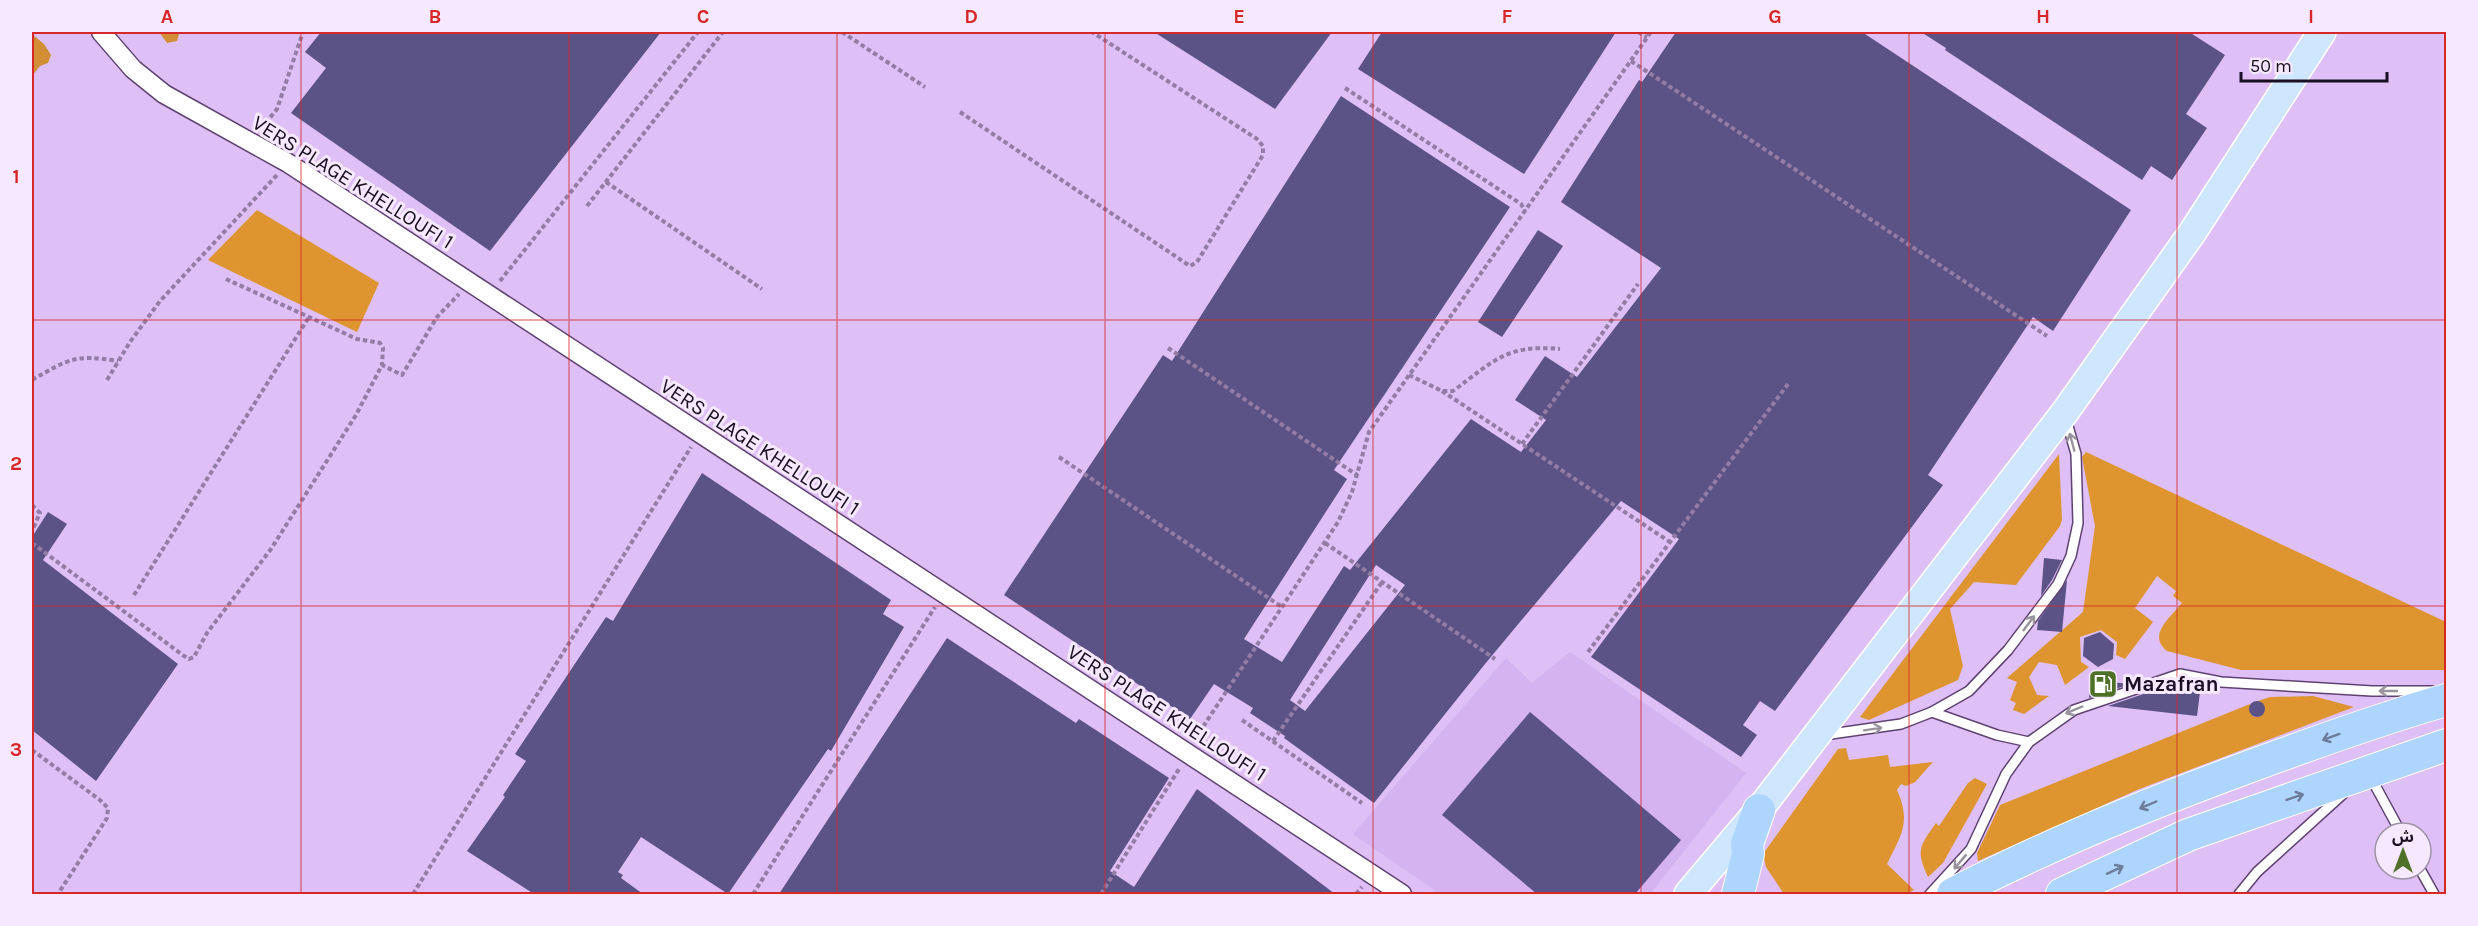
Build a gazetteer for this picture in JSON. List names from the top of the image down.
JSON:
{
  "streets": {
    "street": ["VERS PLAGE KHELLOUFI 1"]
  },
  "places": {
    "fuel station": ["Mazafran"]
  },
  "scale_bar": "50 m",
  "north": "top",
  "grid": {
    "columns": [
      "A",
      "B",
      "C",
      "D",
      "E",
      "F",
      "G",
      "H",
      "I"
    ],
    "rows": ["1", "2", "3"]
  }
}
